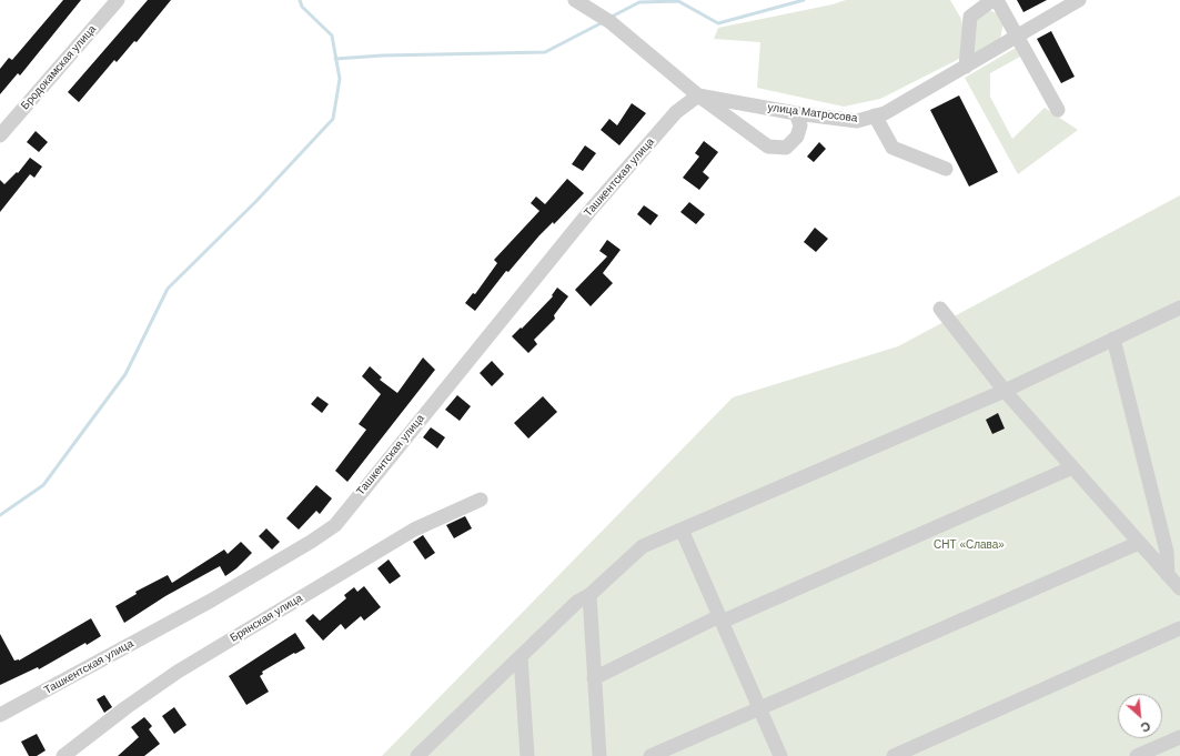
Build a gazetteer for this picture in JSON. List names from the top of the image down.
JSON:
{
  "streets": {
    "street": [
      "Бродокамская улица",
      "улица Матросова",
      "Ташкентская улица",
      "Брянская улица"
    ]
  },
  "crossings": [
    ["улица Матросова", "Ташкентская улица"]
  ],
  "parks": ["СНТ «Слава»"],
  "north": "bottom right"
}
